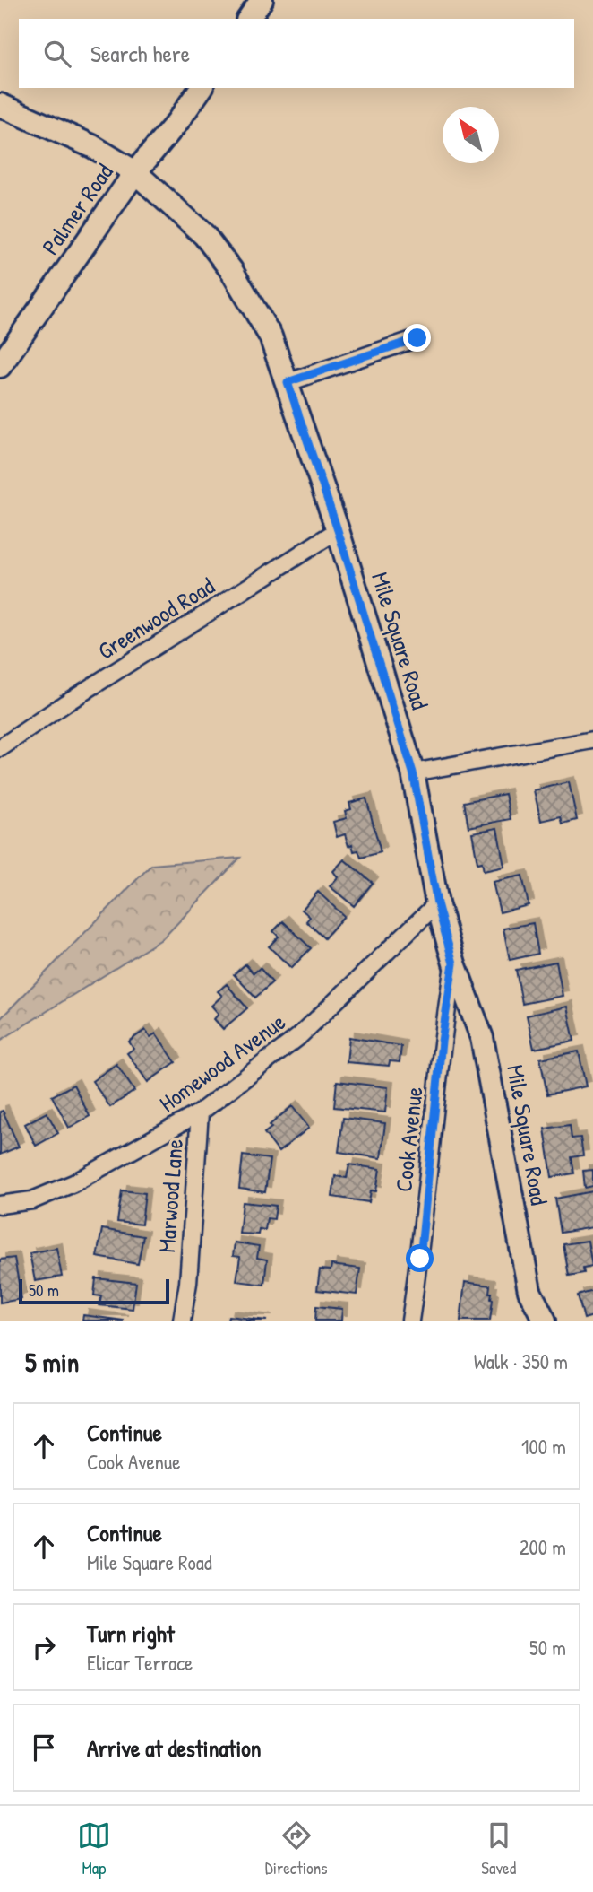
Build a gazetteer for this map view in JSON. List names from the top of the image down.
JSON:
{
  "streets": {
    "street": [
      "Palmer Road",
      "Greenwood Road",
      "Mile Square Road",
      "Homewood Avenue",
      "Cook Avenue",
      "Marwood Lane"
    ]
  },
  "crossings": [
    ["Palmer Road", "Mile Square Road"],
    ["Greenwood Road", "Mile Square Road"],
    ["Mile Square Road", "Homewood Avenue"],
    ["Mile Square Road", "Cook Avenue"],
    ["Homewood Avenue", "Marwood Lane"]
  ],
  "scale_bar": "50 m",
  "north": "top left",
  "page": {
    "search": "Search here",
    "scale": "50 m",
    "heading": ["5 min", "Walk · 350 m"],
    "list": [
      ["Continue", "Cook Avenue", "100 m"],
      ["Continue", "Mile Square Road", "200 m"],
      ["Turn right", "Elicar Terrace", "50 m"],
      "Arrive at destination"
    ],
    "nav": ["Map", "Directions", "Saved"]
  }
}
